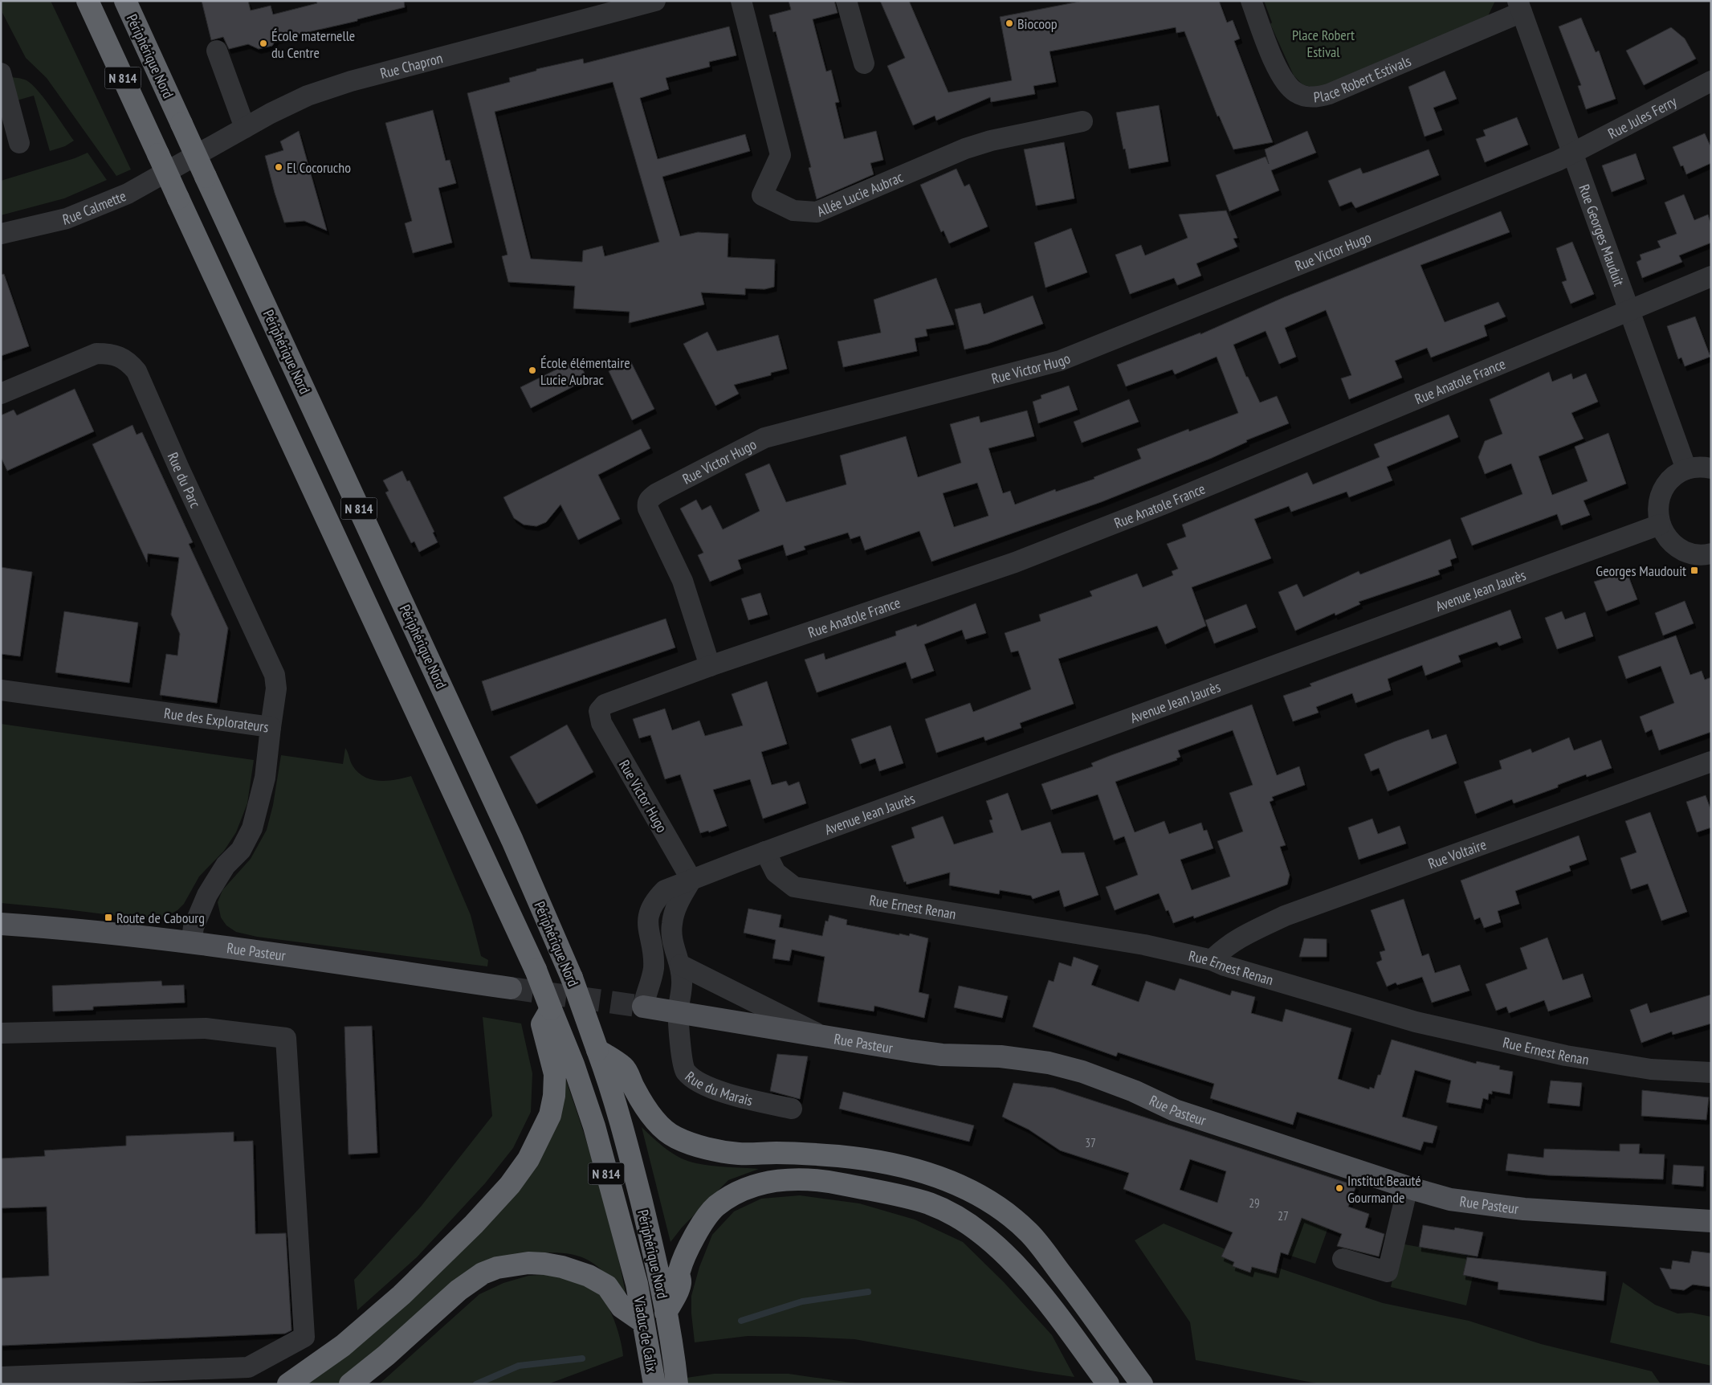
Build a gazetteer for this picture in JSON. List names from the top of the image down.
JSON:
{
  "streets": {
    "highway": ["Périphérique Nord", "N 814", "Viaduc de Calix"],
    "main road": ["Rue Pasteur"],
    "street": [
      "Rue Chapron",
      "Place Robert Estivals",
      "Rue Jules Ferry",
      "Allée Lucie Aubrac",
      "Rue Calmette",
      "Rue Georges Mauduit",
      "Rue Victor Hugo",
      "Rue Anatole France",
      "Rue du Parc",
      "Avenue Jean Jaurès",
      "Rue des Explorateurs",
      "Rue Voltaire",
      "Rue Ernest Renan",
      "Rue du Marais"
    ]
  },
  "crossings": [
    ["Périphérique Nord", "Viaduc de Calix"],
    ["Rue Chapron", "Rue Calmette"],
    ["Place Robert Estivals", "Rue Georges Mauduit"],
    ["Rue Jules Ferry", "Rue Georges Mauduit"],
    ["Rue Jules Ferry", "Rue Victor Hugo"],
    ["Rue Georges Mauduit", "Rue Victor Hugo"],
    ["Rue Georges Mauduit", "Rue Anatole France"],
    ["Rue Victor Hugo", "Rue Anatole France"],
    ["Rue Victor Hugo", "Avenue Jean Jaurès"],
    ["Rue du Parc", "Rue des Explorateurs"],
    ["Avenue Jean Jaurès", "Rue Ernest Renan"],
    ["Avenue Jean Jaurès", "Rue Pasteur"],
    ["Rue des Explorateurs", "Rue Pasteur"],
    ["Rue Voltaire", "Rue Ernest Renan"],
    ["Rue Pasteur", "Rue du Marais"]
  ],
  "parks": ["Place Robert Estival"],
  "places": {
    "other": [
      "Biocoop",
      "École maternelle du Centre",
      "El Cocorucho",
      "École élémentaire Lucie Aubrac",
      "Institut Beauté Gourmande"
    ],
    "transit": ["Georges Maudouit", "Route de Cabourg"]
  },
  "house_numbers": ["37", "29", "27"]
}
